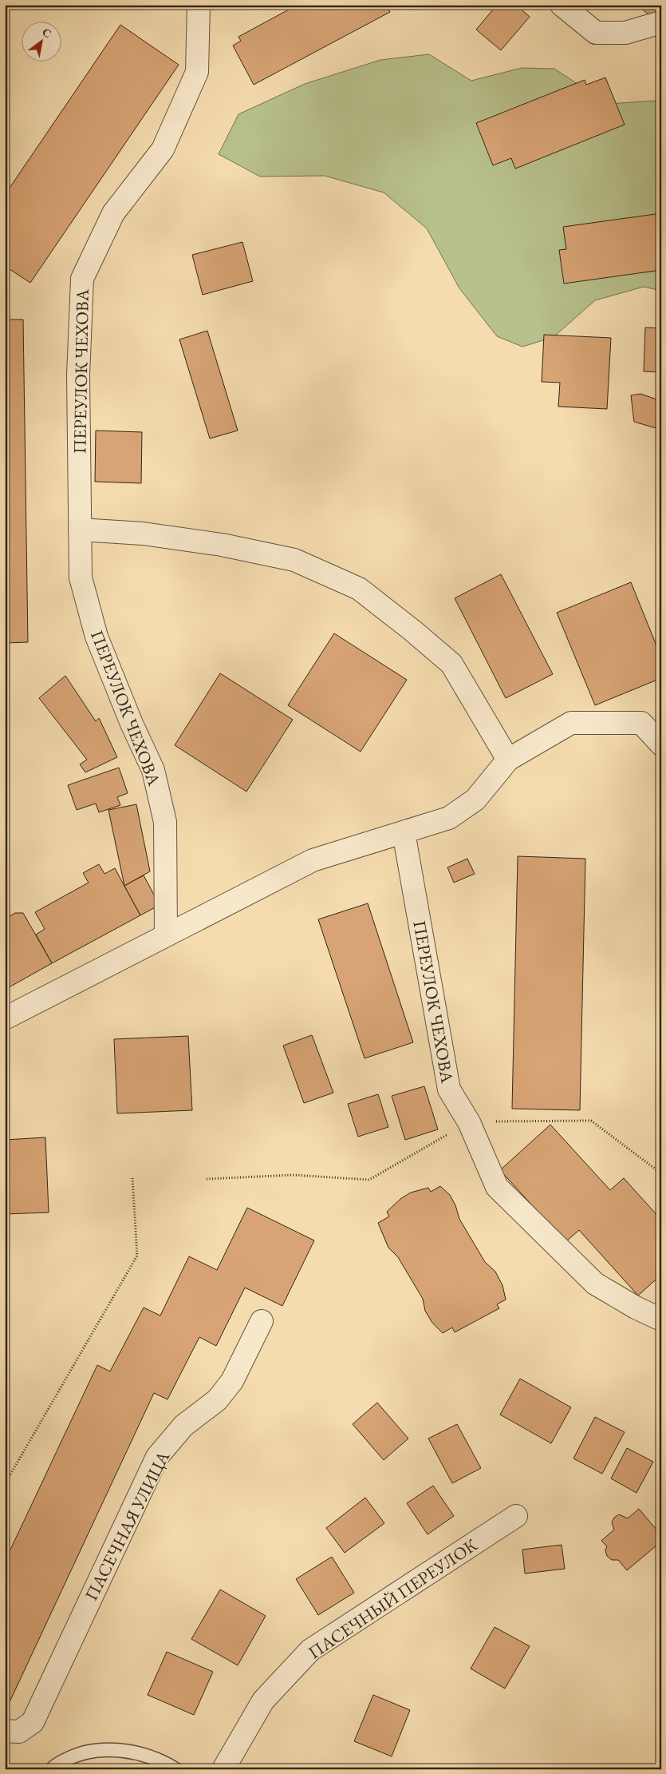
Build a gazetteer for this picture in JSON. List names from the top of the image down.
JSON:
{
  "streets": {
    "street": ["ПЕРЕУЛОК ЧЕХОВА", "ПАСЕЧНАЯ УЛИЦА", "ПАСЕЧНЫЙ ПЕРЕУЛОК"]
  },
  "north": "top right"
}
